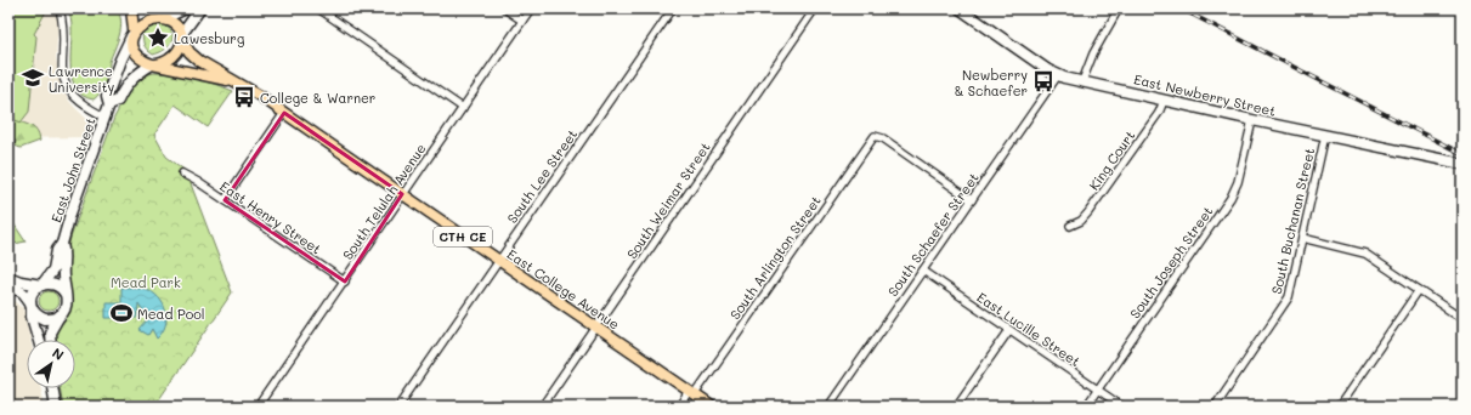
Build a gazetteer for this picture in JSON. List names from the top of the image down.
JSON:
{
  "streets": {
    "main road": ["CTH CE", "East College Avenue"],
    "street": [
      "East Newberry Street",
      "King Court",
      "East John Street",
      "South Lee Street",
      "South Weimar Street",
      "South Telulah Avenue",
      "East Henry Street",
      "South Buchanan Street",
      "South Schaefer Street",
      "South Arlington Street",
      "South Joseph Street",
      "East Lucille Street"
    ]
  },
  "crossings": [
    ["East Newberry Street", "King Court"],
    ["East Newberry Street", "South Buchanan Street"],
    ["East Newberry Street", "South Schaefer Street"],
    ["East Newberry Street", "South Joseph Street"],
    ["East John Street", "East College Avenue"],
    ["South Lee Street", "East College Avenue"],
    ["South Weimar Street", "East College Avenue"],
    ["South Telulah Avenue", "East Henry Street"],
    ["South Telulah Avenue", "East College Avenue"],
    ["South Schaefer Street", "South Arlington Street"],
    ["South Schaefer Street", "East Lucille Street"],
    ["South Arlington Street", "East College Avenue"],
    ["South Joseph Street", "East Lucille Street"]
  ],
  "parks": ["Mead Park"],
  "places": {
    "place": ["Lawesburg"],
    "school or university": ["Lawrence University"],
    "bus stop": ["Newberry & Schaefer", "College & Warner"],
    "sports": ["Mead Pool"]
  },
  "north": "top right"
}
